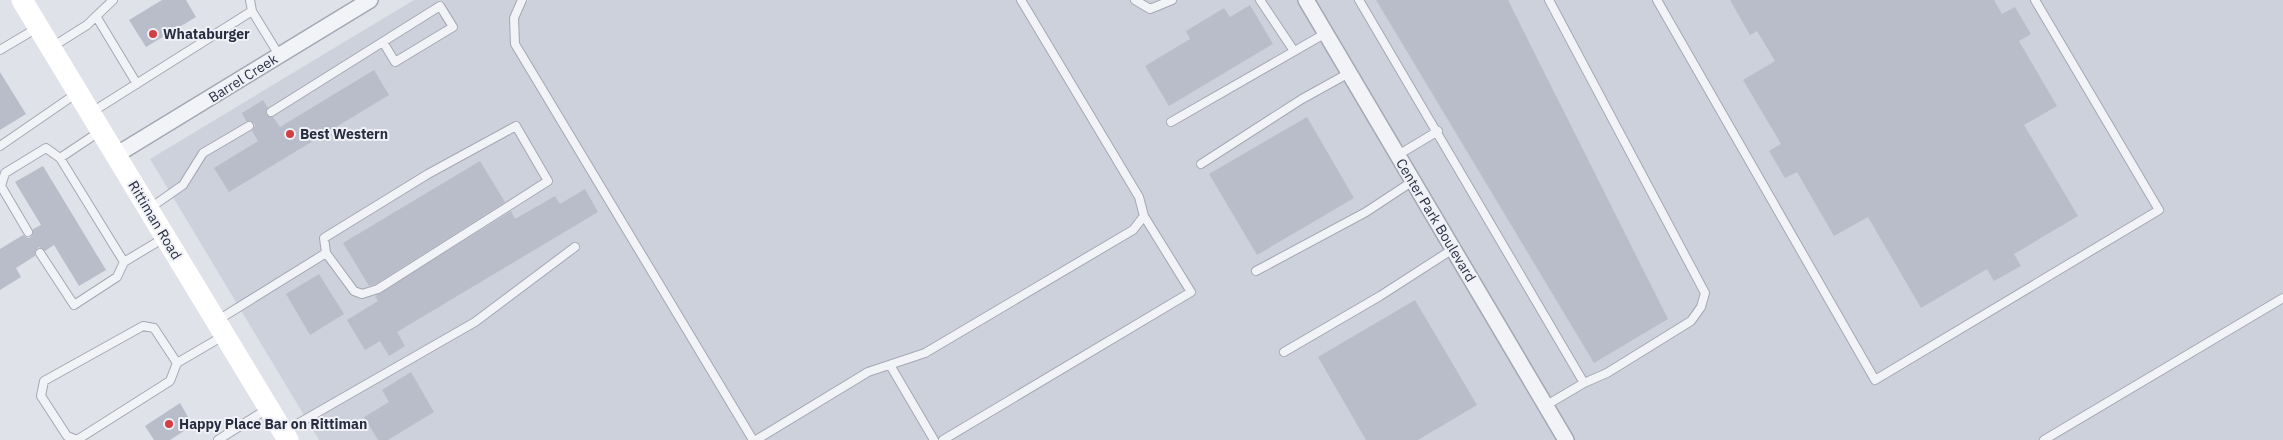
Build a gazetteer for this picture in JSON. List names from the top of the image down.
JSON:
{
  "streets": {
    "main road": ["Rittiman Road"],
    "street": ["Barrel Creek", "Center Park Boulevard"]
  },
  "crossings": [
    ["Barrel Creek", "Rittiman Road"]
  ],
  "places": ["Whataburger", "Best Western", "Happy Place Bar on Rittiman"]
}
